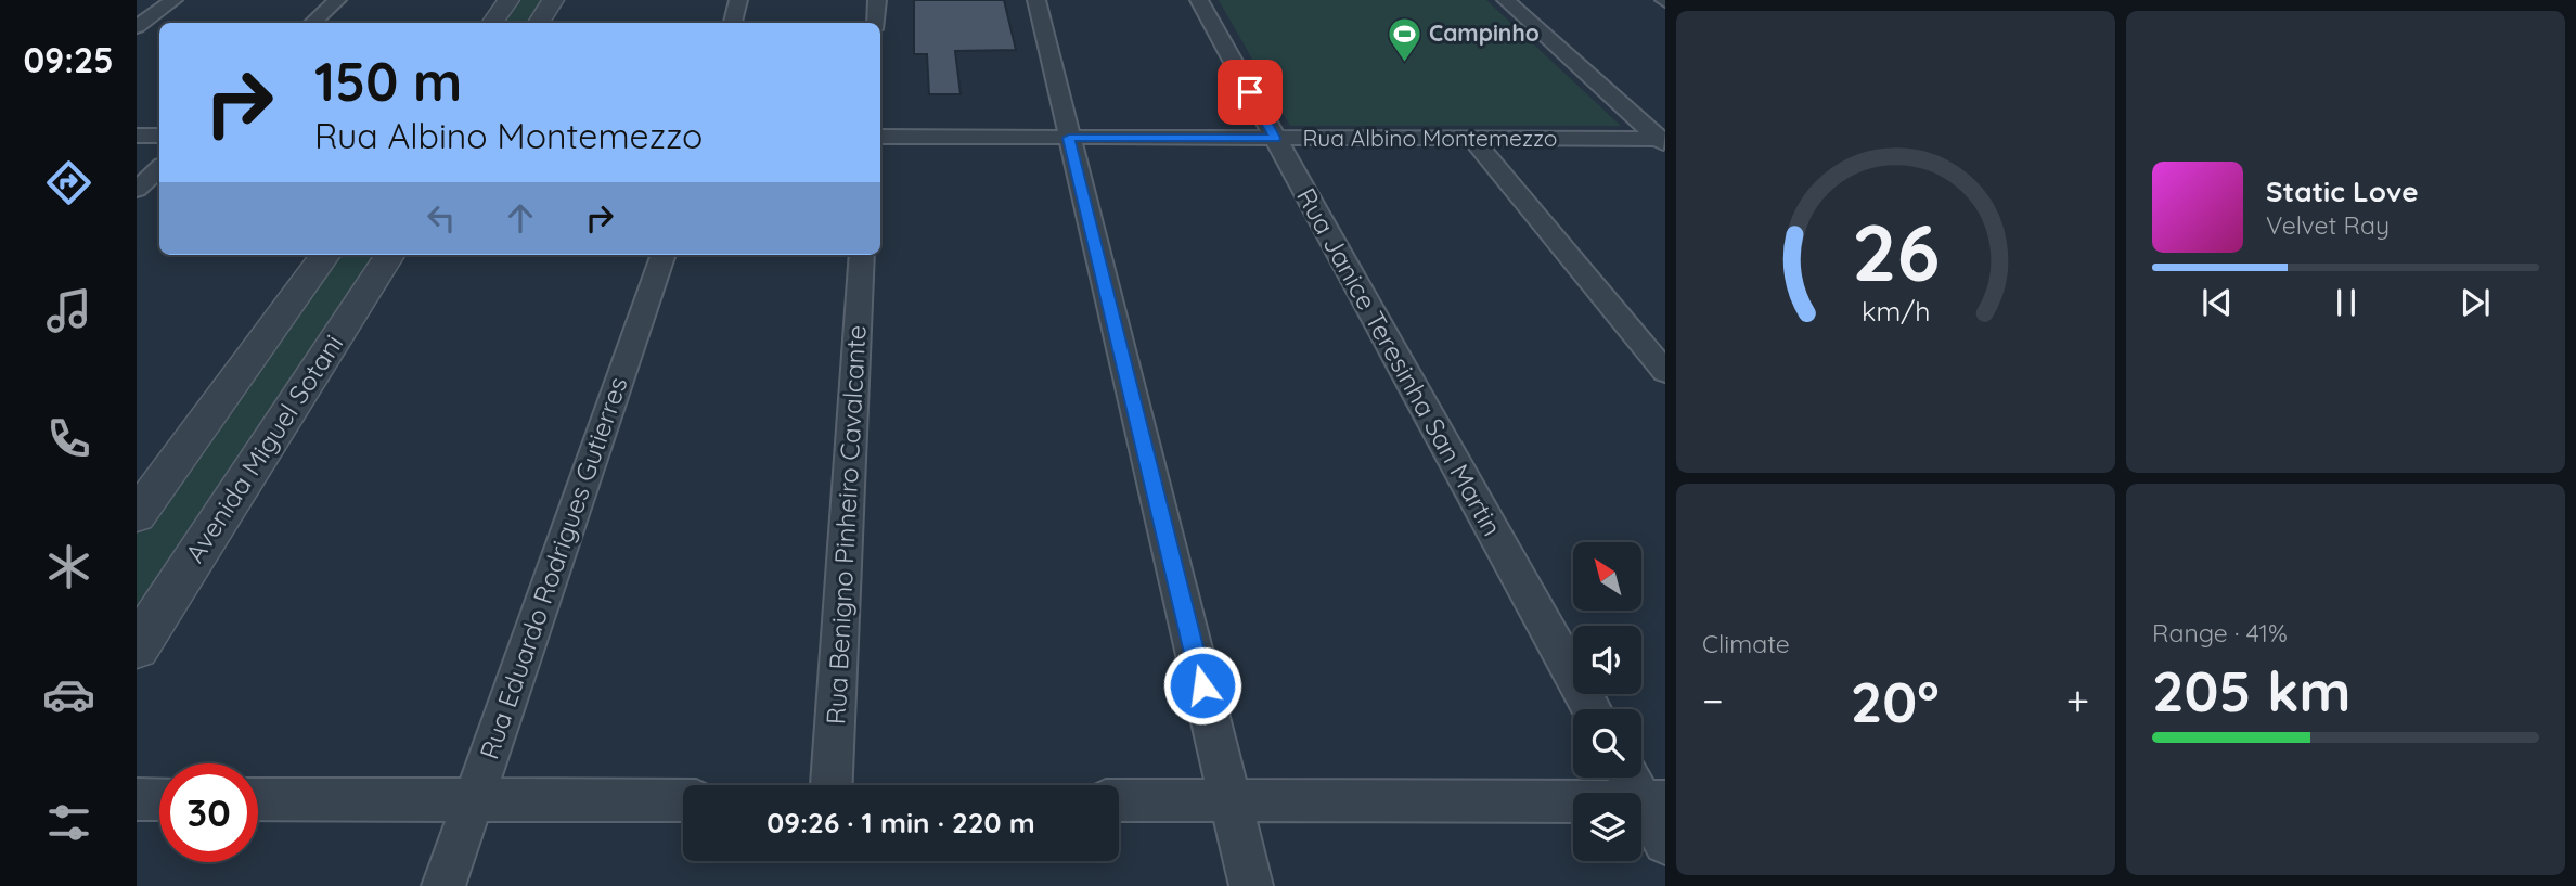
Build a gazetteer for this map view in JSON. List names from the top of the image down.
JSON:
{
  "streets": {
    "street": [
      "Rua Albino Montemezzo",
      "Rua Janice Teresinha San Martin",
      "Avenida Miguel Sotani",
      "Rua Benigno Pinheiro Cavalcante",
      "Rua Eduardo Rodrigues Gutierres"
    ]
  },
  "crossings": [
    ["Rua Albino Montemezzo", "Rua Janice Teresinha San Martin"]
  ],
  "places": {
    "sports": ["Campinho"]
  },
  "north": "top left",
  "page": {
    "tabs": "09:25",
    "turn": ["150 m", "Rua Albino Montemezzo"],
    "song": ["Static Love", "Velvet Ray"],
    "tile": [
      "Climate",
      ["Range · 41%", "205 km"]
    ],
    "heat": ["−", "20°", "+"],
    "limit": "30",
    "trip": "09:26 · 1 min · 220 m",
    "gauge": ["26", "km/h"]
  }
}
